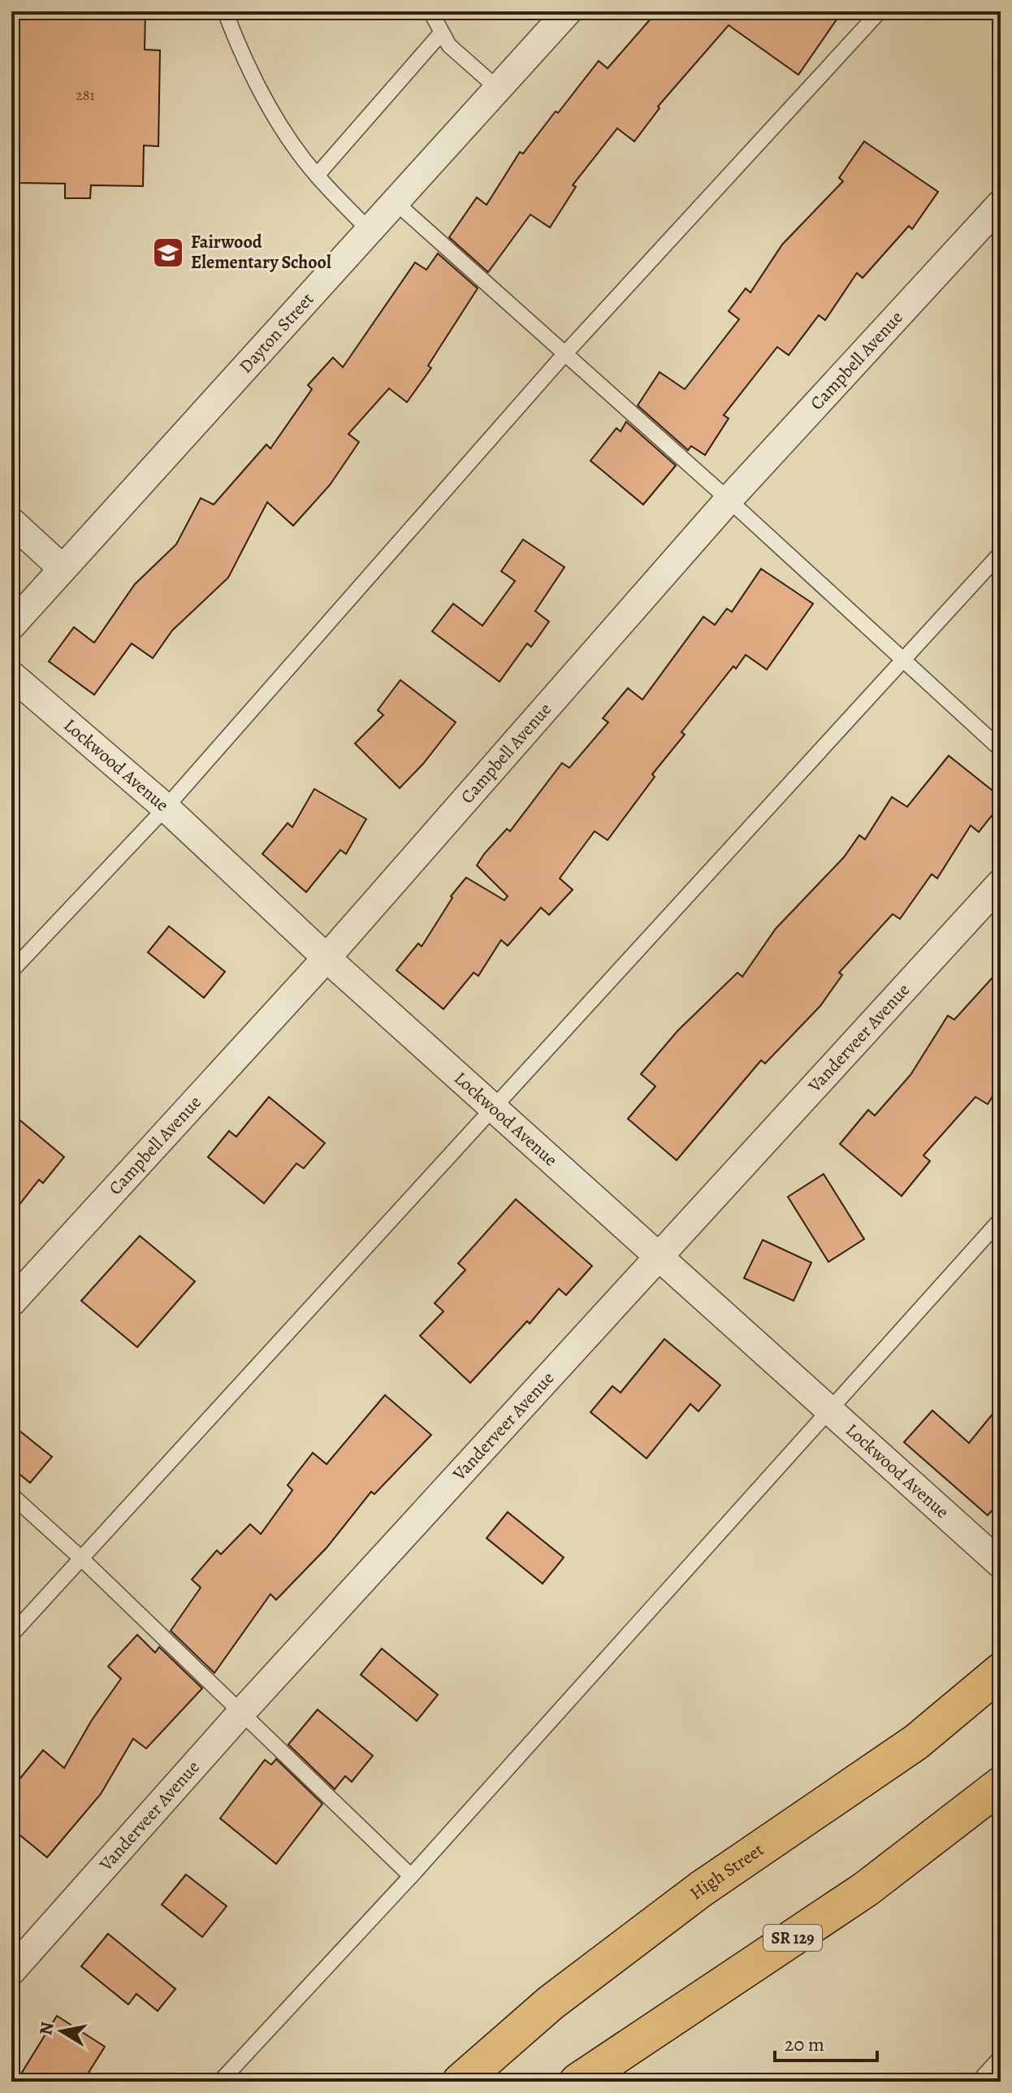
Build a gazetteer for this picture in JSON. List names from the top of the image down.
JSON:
{
  "streets": {
    "highway": ["High Street", "SR 129"],
    "street": [
      "Dayton Street",
      "Campbell Avenue",
      "Lockwood Avenue",
      "Vanderveer Avenue"
    ]
  },
  "crossings": [
    ["Campbell Avenue", "Lockwood Avenue"],
    ["Lockwood Avenue", "Vanderveer Avenue"]
  ],
  "places": {
    "school or university": ["Fairwood Elementary School"]
  },
  "house_numbers": ["281"],
  "scale_bar": "20 m",
  "north": "left"
}
